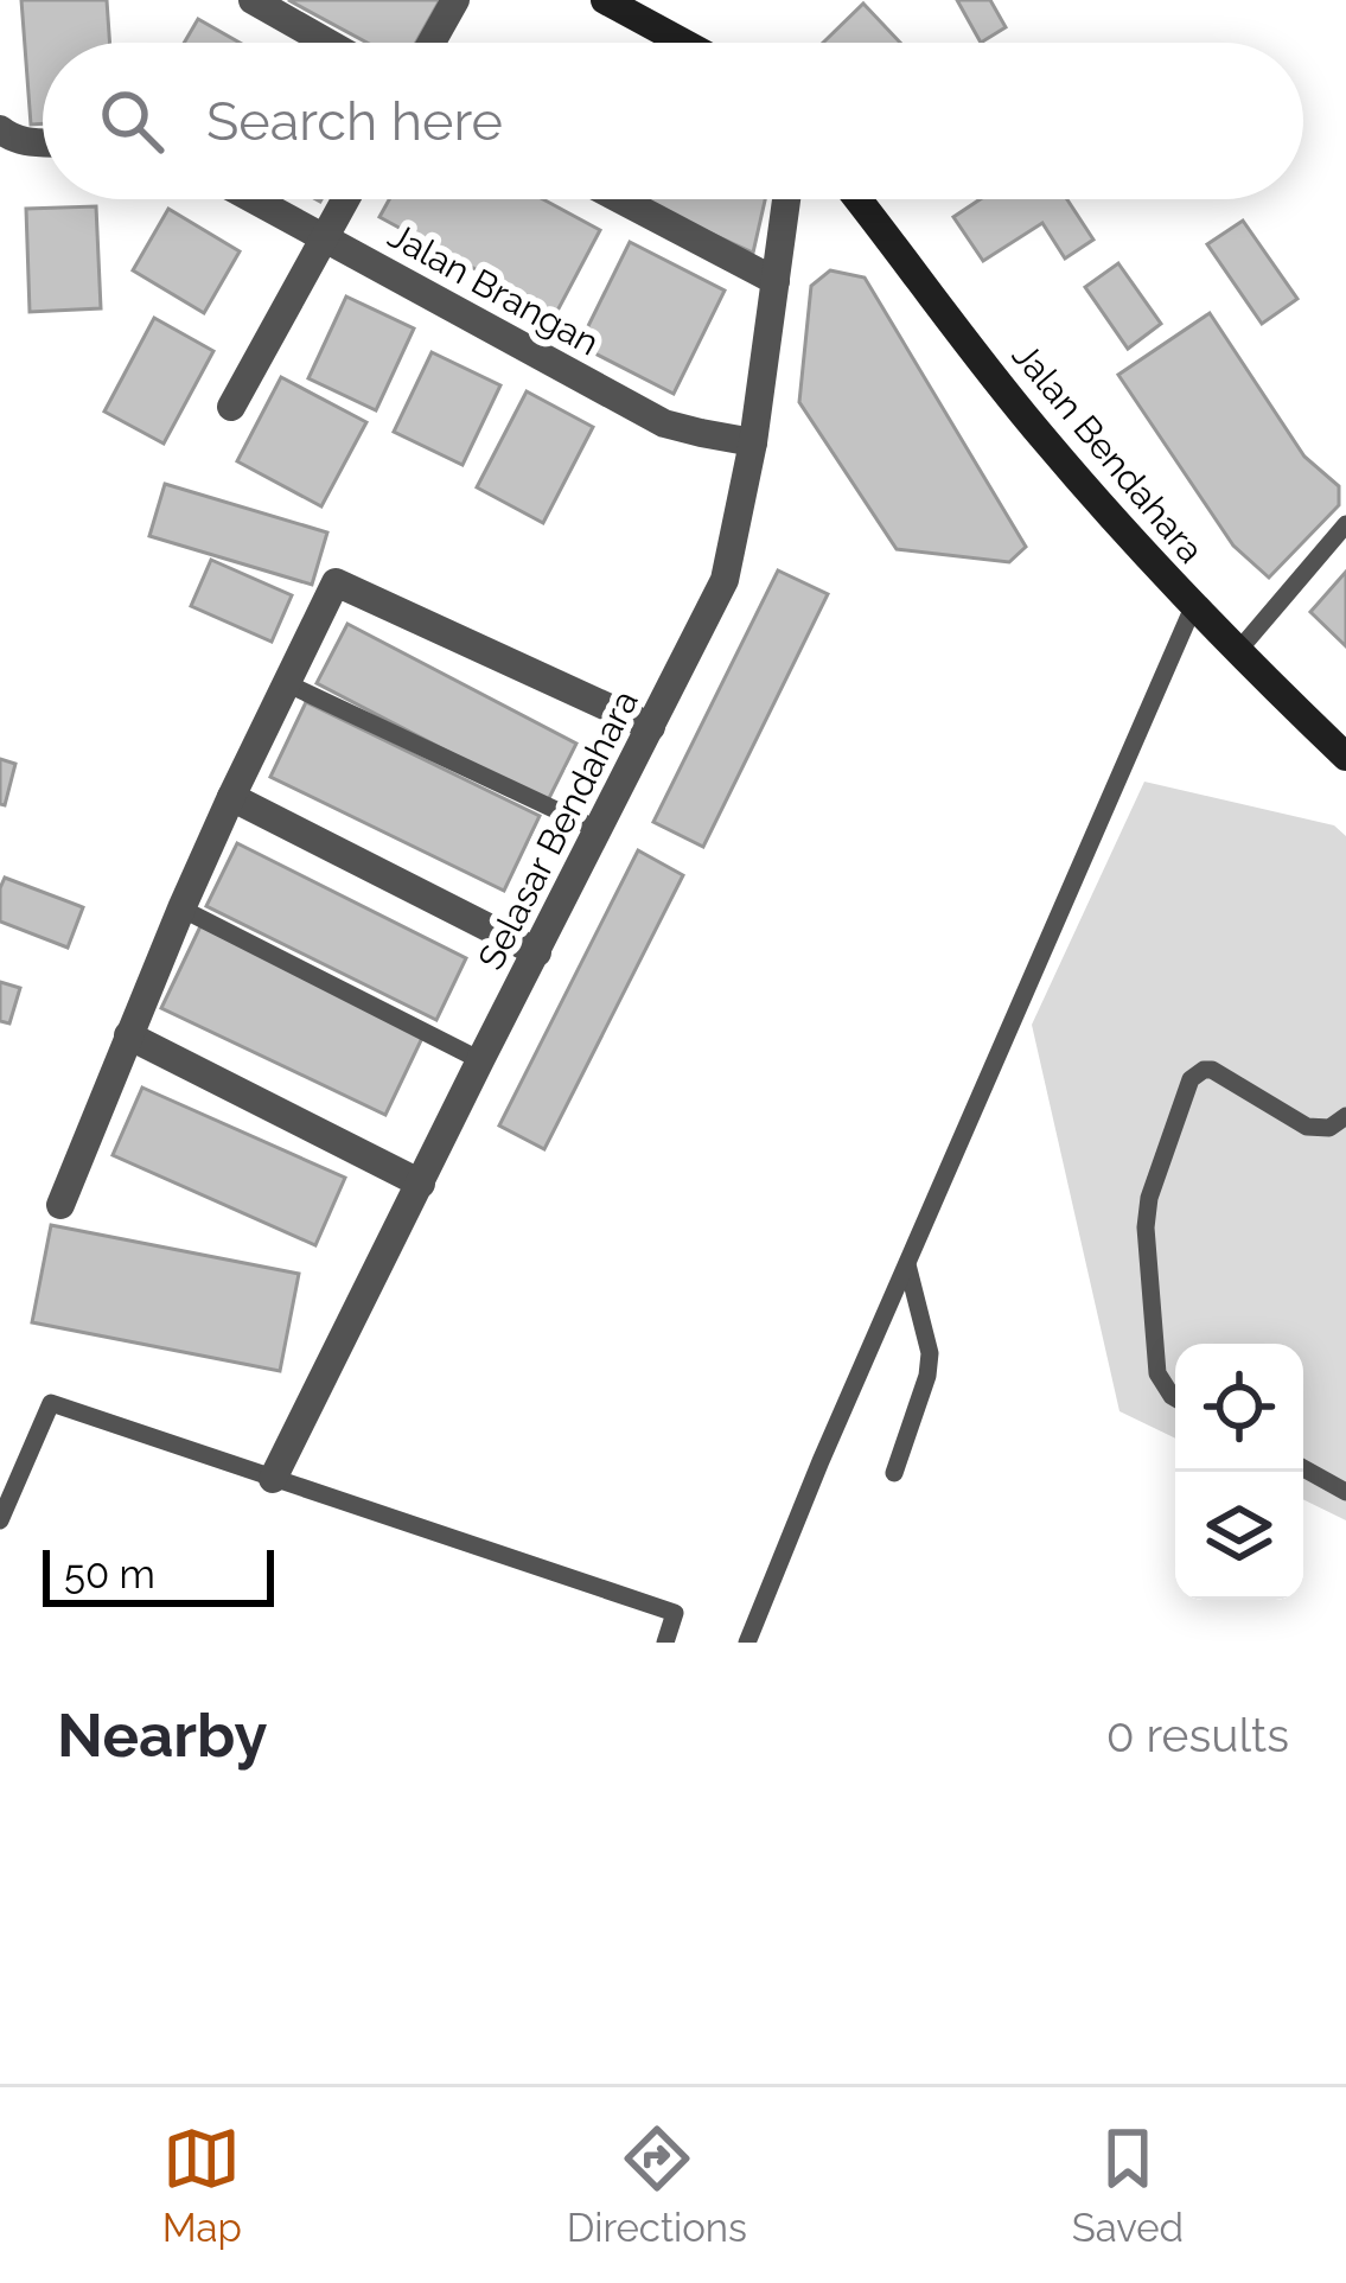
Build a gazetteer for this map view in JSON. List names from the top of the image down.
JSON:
{
  "streets": {
    "main road": ["Jalan Bendahara"],
    "street": ["Jalan Brangan", "Selasar Bendahara"]
  },
  "crossings": [
    ["Jalan Brangan", "Selasar Bendahara"]
  ],
  "scale_bar": "50 m",
  "page": {
    "search": "Search here",
    "scale": "50 m",
    "heading": ["Nearby", "0 results"],
    "nav": ["Map", "Directions", "Saved"]
  }
}
